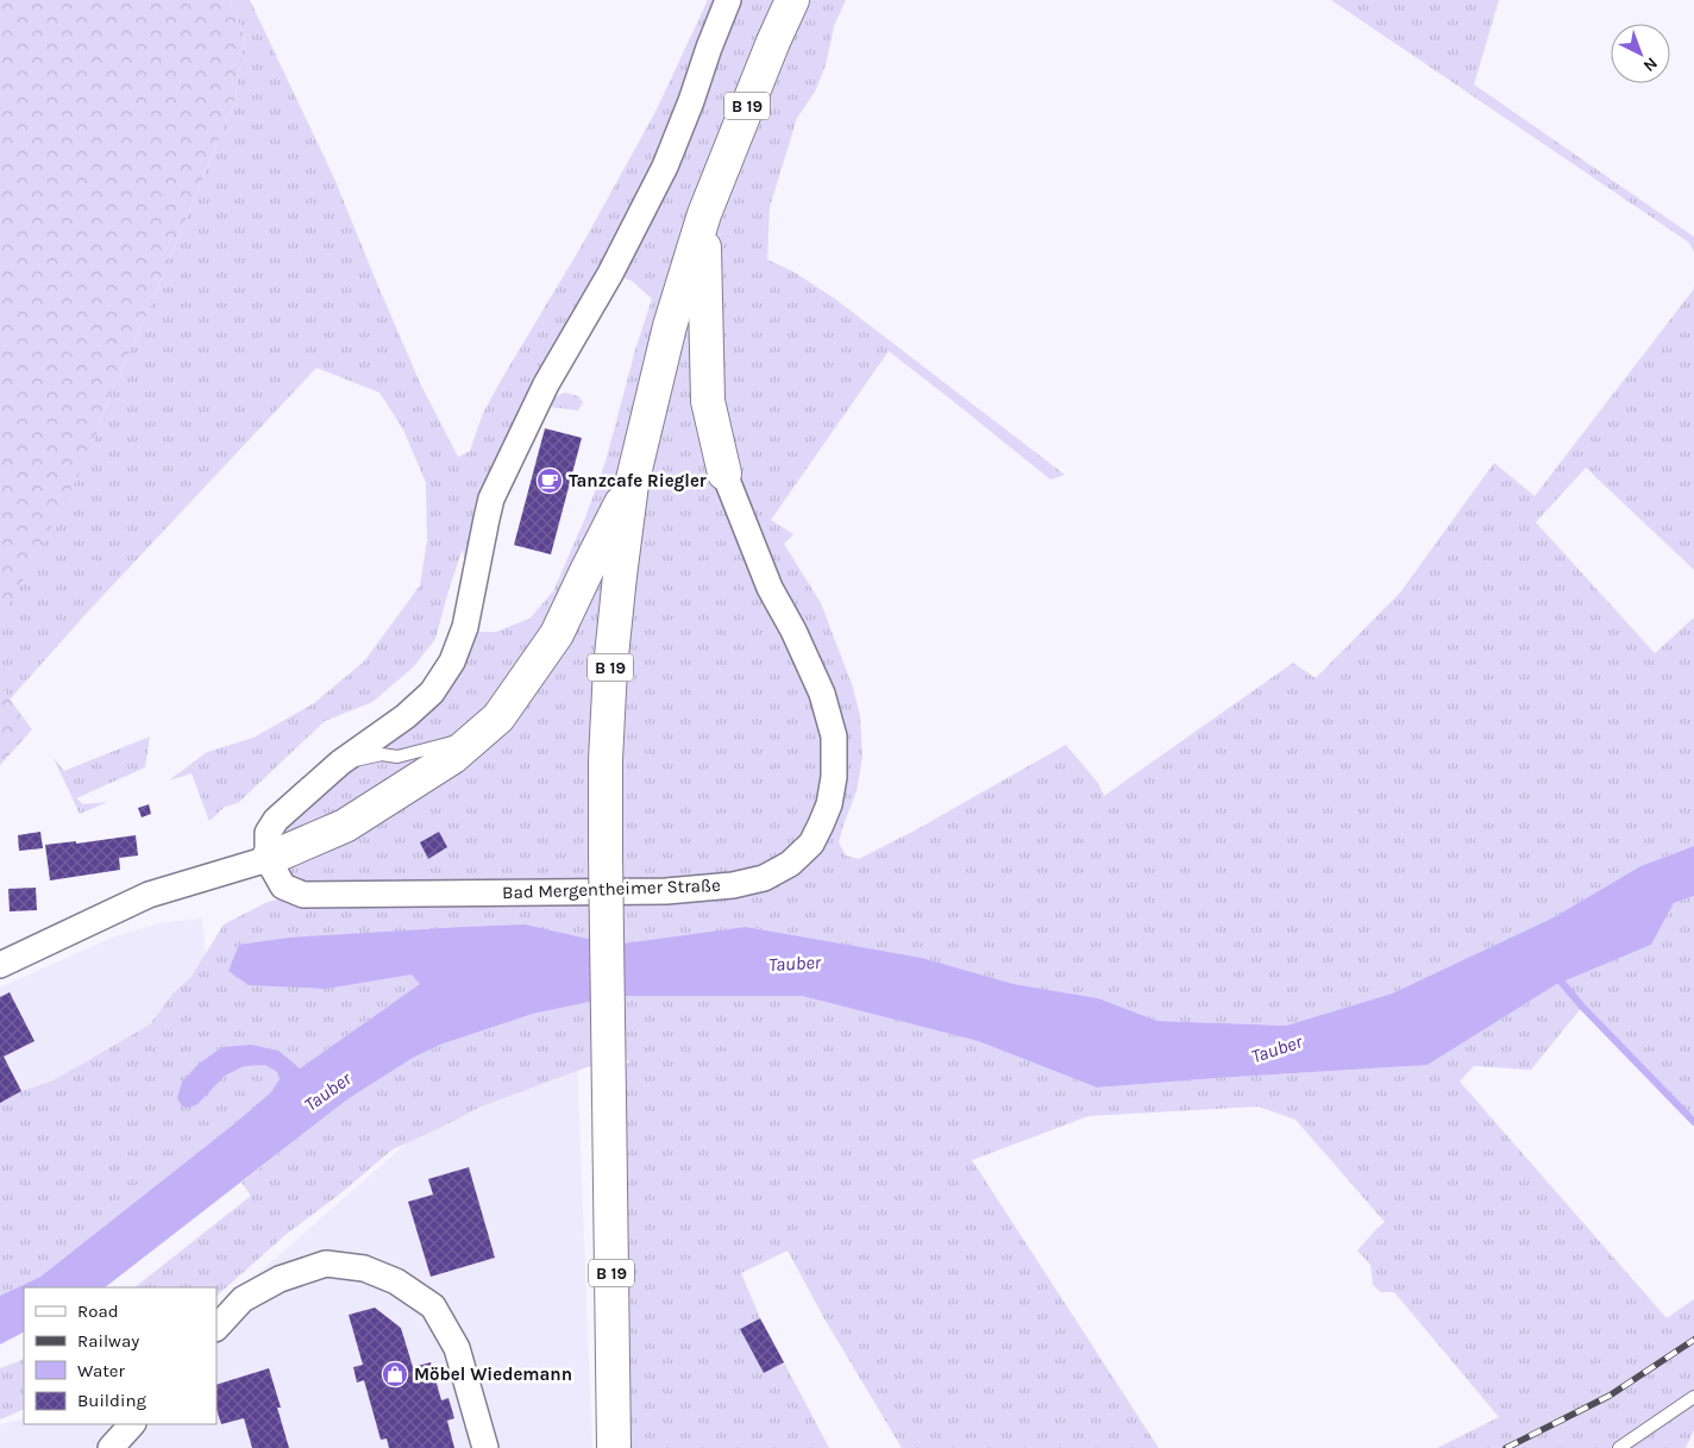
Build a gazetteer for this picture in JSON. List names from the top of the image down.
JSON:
{
  "streets": {
    "main road": ["B 19"],
    "street": ["Bad Mergentheimer Straße"]
  },
  "water": ["Tauber"],
  "places": {
    "cafe": ["Tanzcafe Riegler"],
    "shop": ["Möbel Wiedemann"]
  },
  "legend": [
    "Road",
    "Railway",
    "Water",
    "Building"
  ],
  "north": "bottom right"
}
